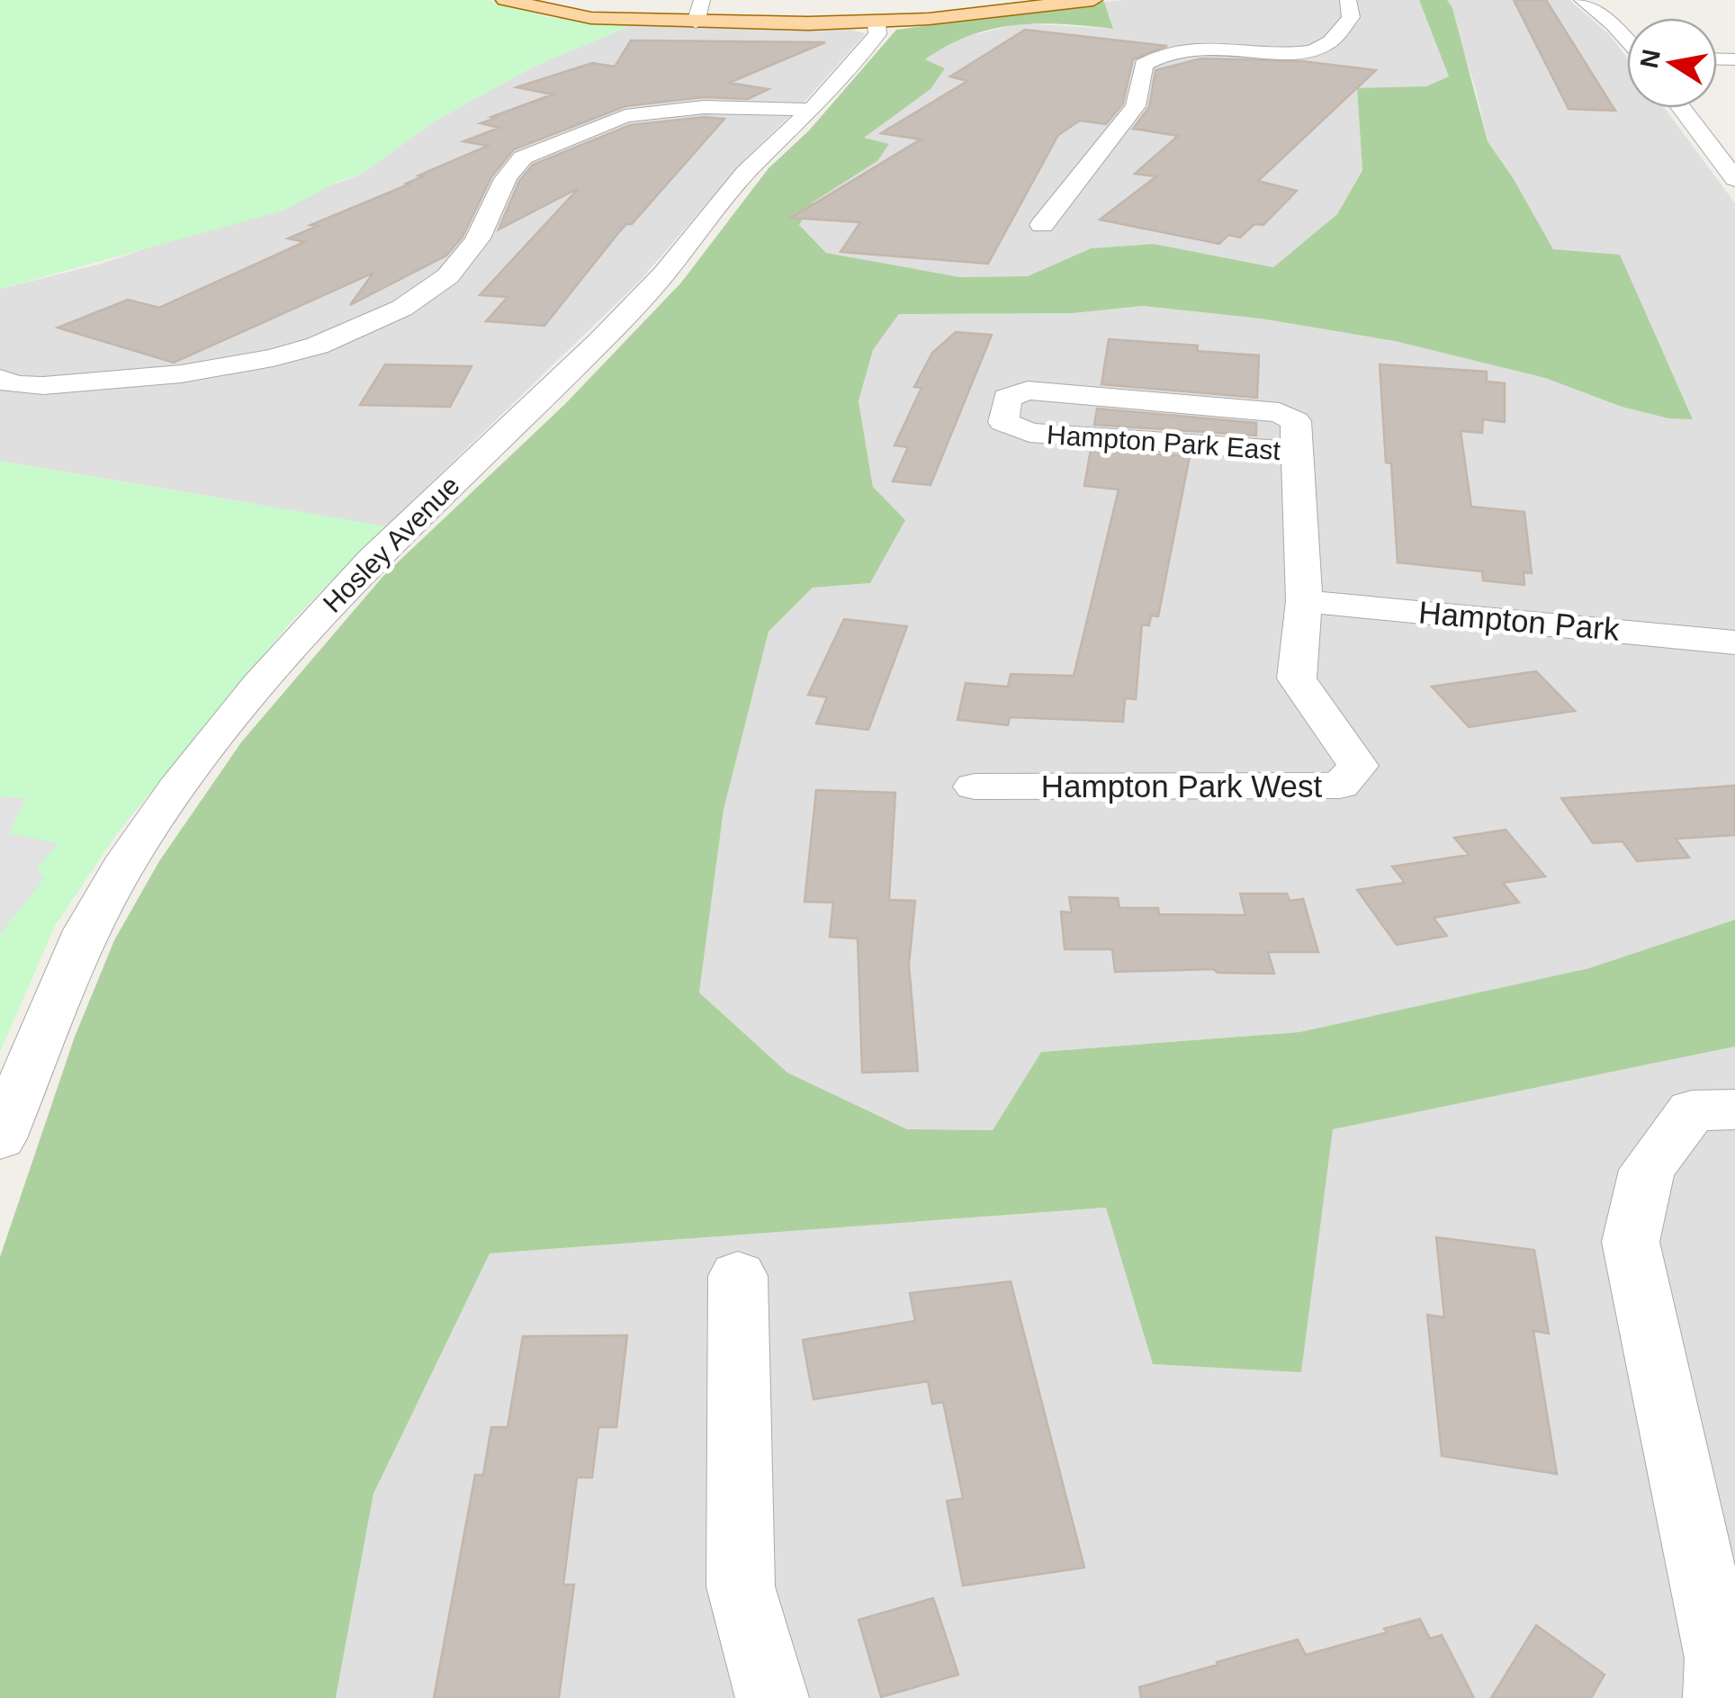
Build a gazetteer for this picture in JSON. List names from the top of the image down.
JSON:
{
  "streets": {
    "street": [
      "Hampton Park East",
      "Hosley Avenue",
      "Hampton Park",
      "Hampton Park West"
    ]
  },
  "crossings": [
    ["Hampton Park East", "Hampton Park"],
    ["Hampton Park East", "Hampton Park West"],
    ["Hampton Park", "Hampton Park West"]
  ],
  "north": "left"
}
